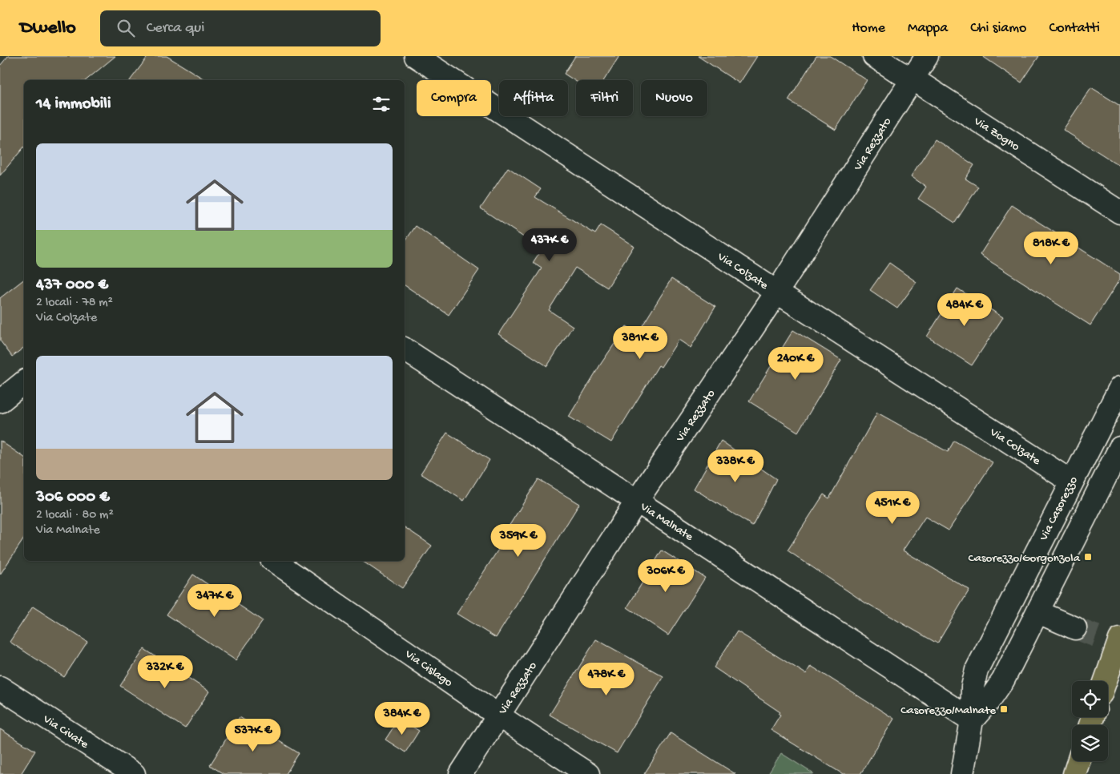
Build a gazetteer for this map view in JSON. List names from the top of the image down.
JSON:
{
  "streets": {
    "street": [
      "Via Zogno",
      "Via Rezzato",
      "Via Colzate",
      "Via Casorezzo",
      "Via Malnate",
      "Via Cislago",
      "Via Civate"
    ]
  },
  "crossings": [
    ["Via Zogno", "Via Rezzato"],
    ["Via Rezzato", "Via Colzate"],
    ["Via Rezzato", "Via Malnate"],
    ["Via Rezzato", "Via Cislago"],
    ["Via Colzate", "Via Casorezzo"],
    ["Via Casorezzo", "Via Malnate"]
  ],
  "places": {
    "transit": ["Casorezzo/Gorgonzola", "Casorezzo/Malnate"]
  },
  "page": {
    "header": "Dwello",
    "search": "Cerca qui",
    "nav": [
      "Home",
      "Mappa",
      "Chi siamo",
      "Contatti"
    ],
    "chip": [
      "Compra",
      "Affitta",
      "Filtri",
      "Nuovo"
    ],
    "heading": "14 immobili",
    "list": [
      {
        "name": "437 000 €",
        "note": "2 locali · 78 m² · Via Colzate"
      },
      {
        "name": "306 000 €",
        "note": "2 locali · 80 m² · Via Malnate"
      }
    ],
    "price": [
      "437K €",
      "818K €",
      "484K €",
      "381K €",
      "240K €",
      "338K €",
      "451K €",
      "359K €",
      "306K €",
      "347K €",
      "332K €",
      "478K €",
      "384K €",
      "537K €"
    ]
  }
}
